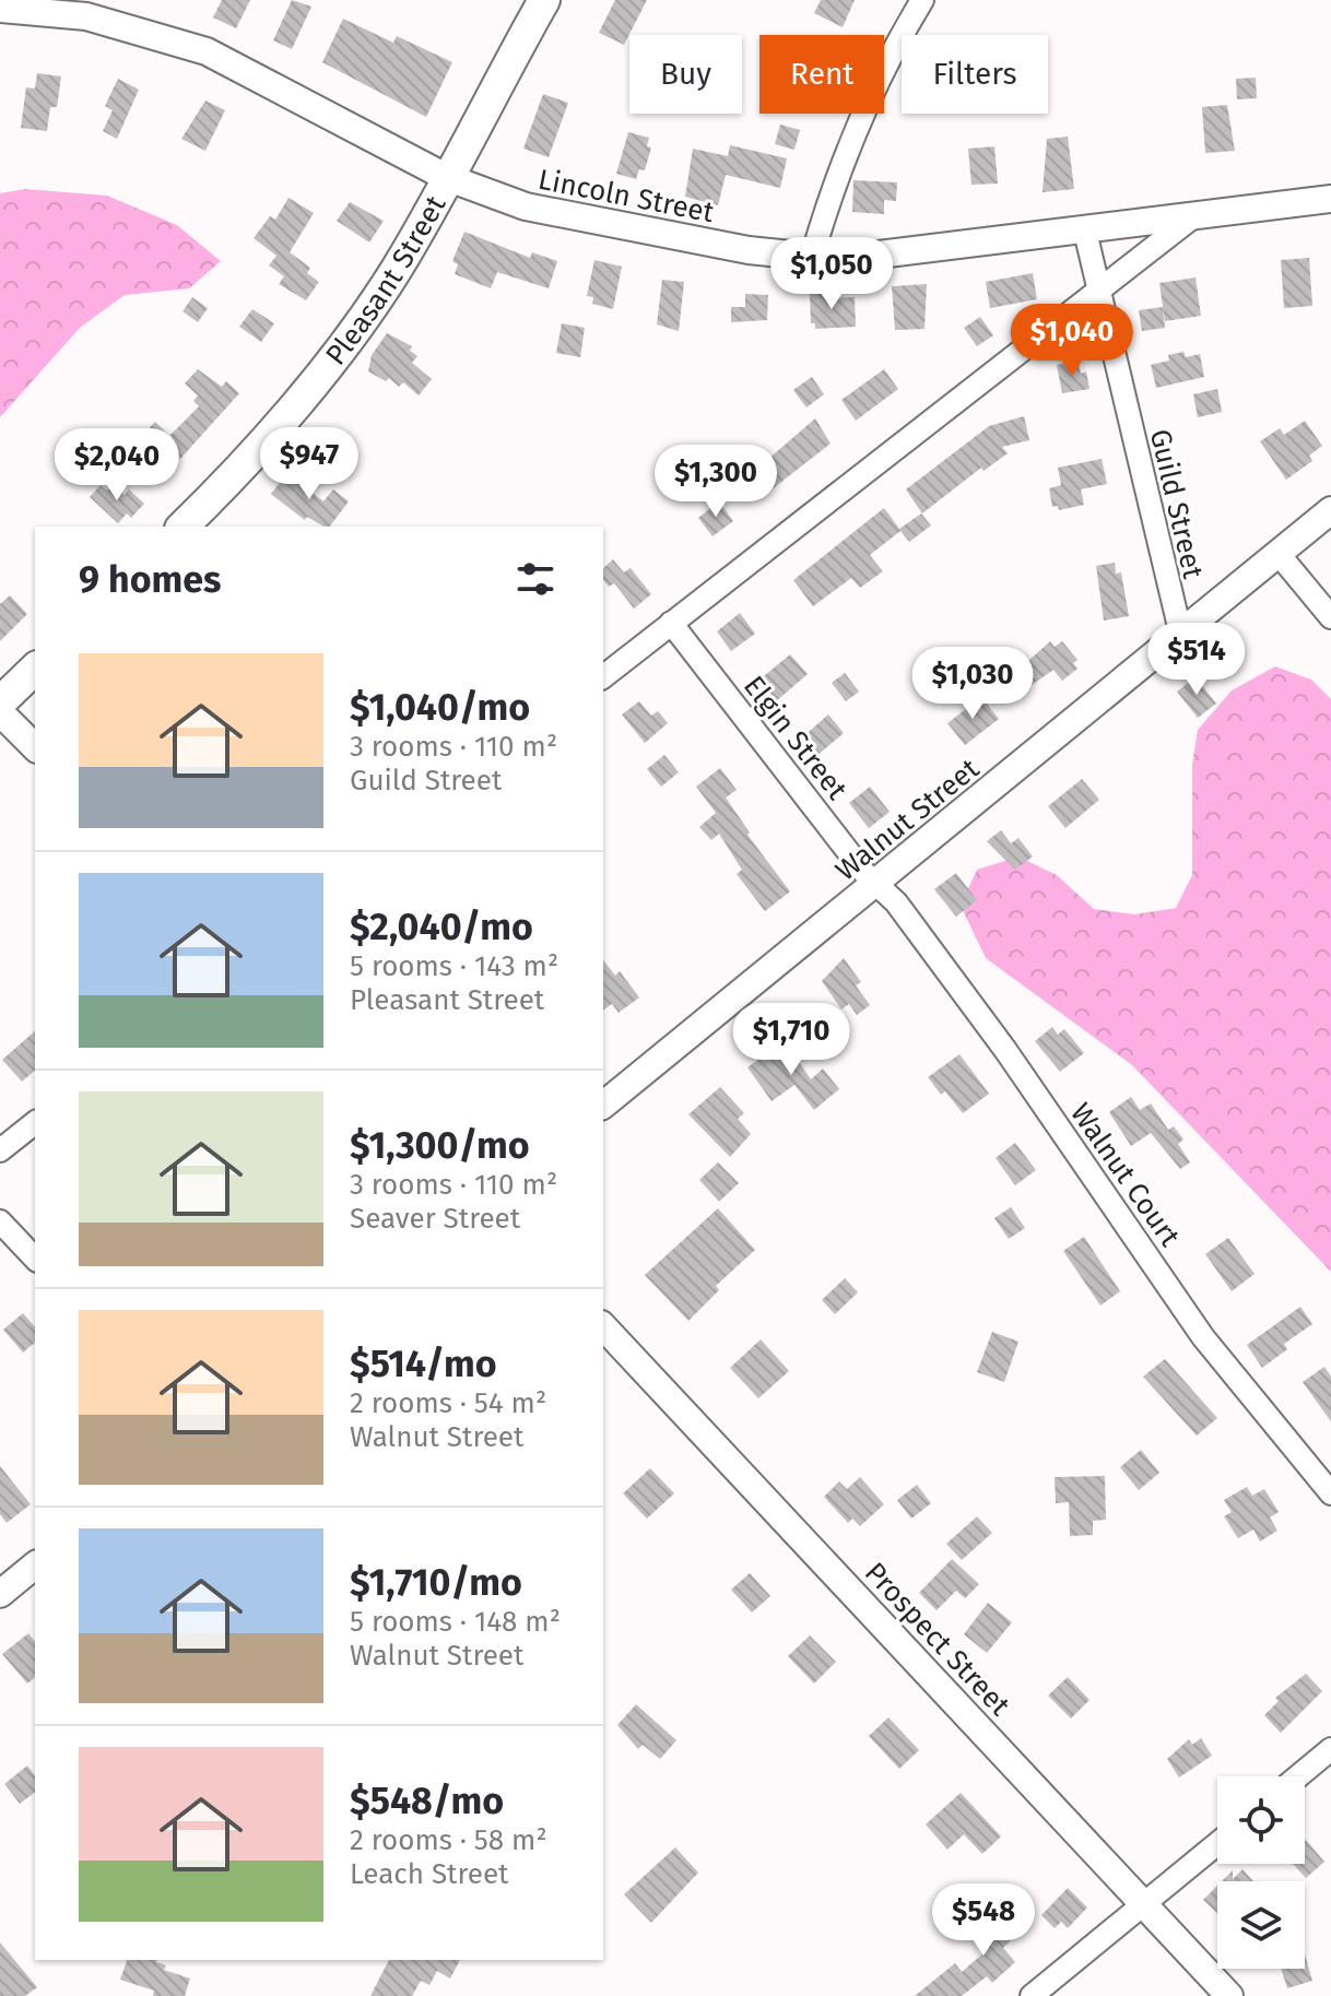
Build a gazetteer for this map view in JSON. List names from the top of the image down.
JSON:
{
  "streets": {
    "main road": ["Pleasant Street"],
    "street": [
      "Lincoln Street",
      "Guild Street",
      "Elgin Street",
      "Walnut Street",
      "Walnut Court",
      "Prospect Street"
    ]
  },
  "crossings": [
    ["Lincoln Street", "Pleasant Street"],
    ["Lincoln Street", "Guild Street"],
    ["Guild Street", "Walnut Street"],
    ["Elgin Street", "Walnut Street"],
    ["Elgin Street", "Walnut Court"],
    ["Walnut Street", "Walnut Court"]
  ],
  "page": {
    "chip": ["Buy", "Rent", "Filters"],
    "price": [
      "$1,050",
      "$1,040",
      "$947",
      "$2,040",
      "$1,300",
      "$514",
      "$1,030",
      "$1,710",
      "$548"
    ],
    "heading": "9 homes",
    "list": [
      {
        "name": "$1,040/mo",
        "note": "3 rooms · 110 m² · Guild Street"
      },
      {
        "name": "$2,040/mo",
        "note": "5 rooms · 143 m² · Pleasant Street"
      },
      {
        "name": "$1,300/mo",
        "note": "3 rooms · 110 m² · Seaver Street"
      },
      {
        "name": "$514/mo",
        "note": "2 rooms · 54 m² · Walnut Street"
      },
      {
        "name": "$1,710/mo",
        "note": "5 rooms · 148 m² · Walnut Street"
      },
      {
        "name": "$548/mo",
        "note": "2 rooms · 58 m² · Leach Street"
      }
    ]
  }
}
